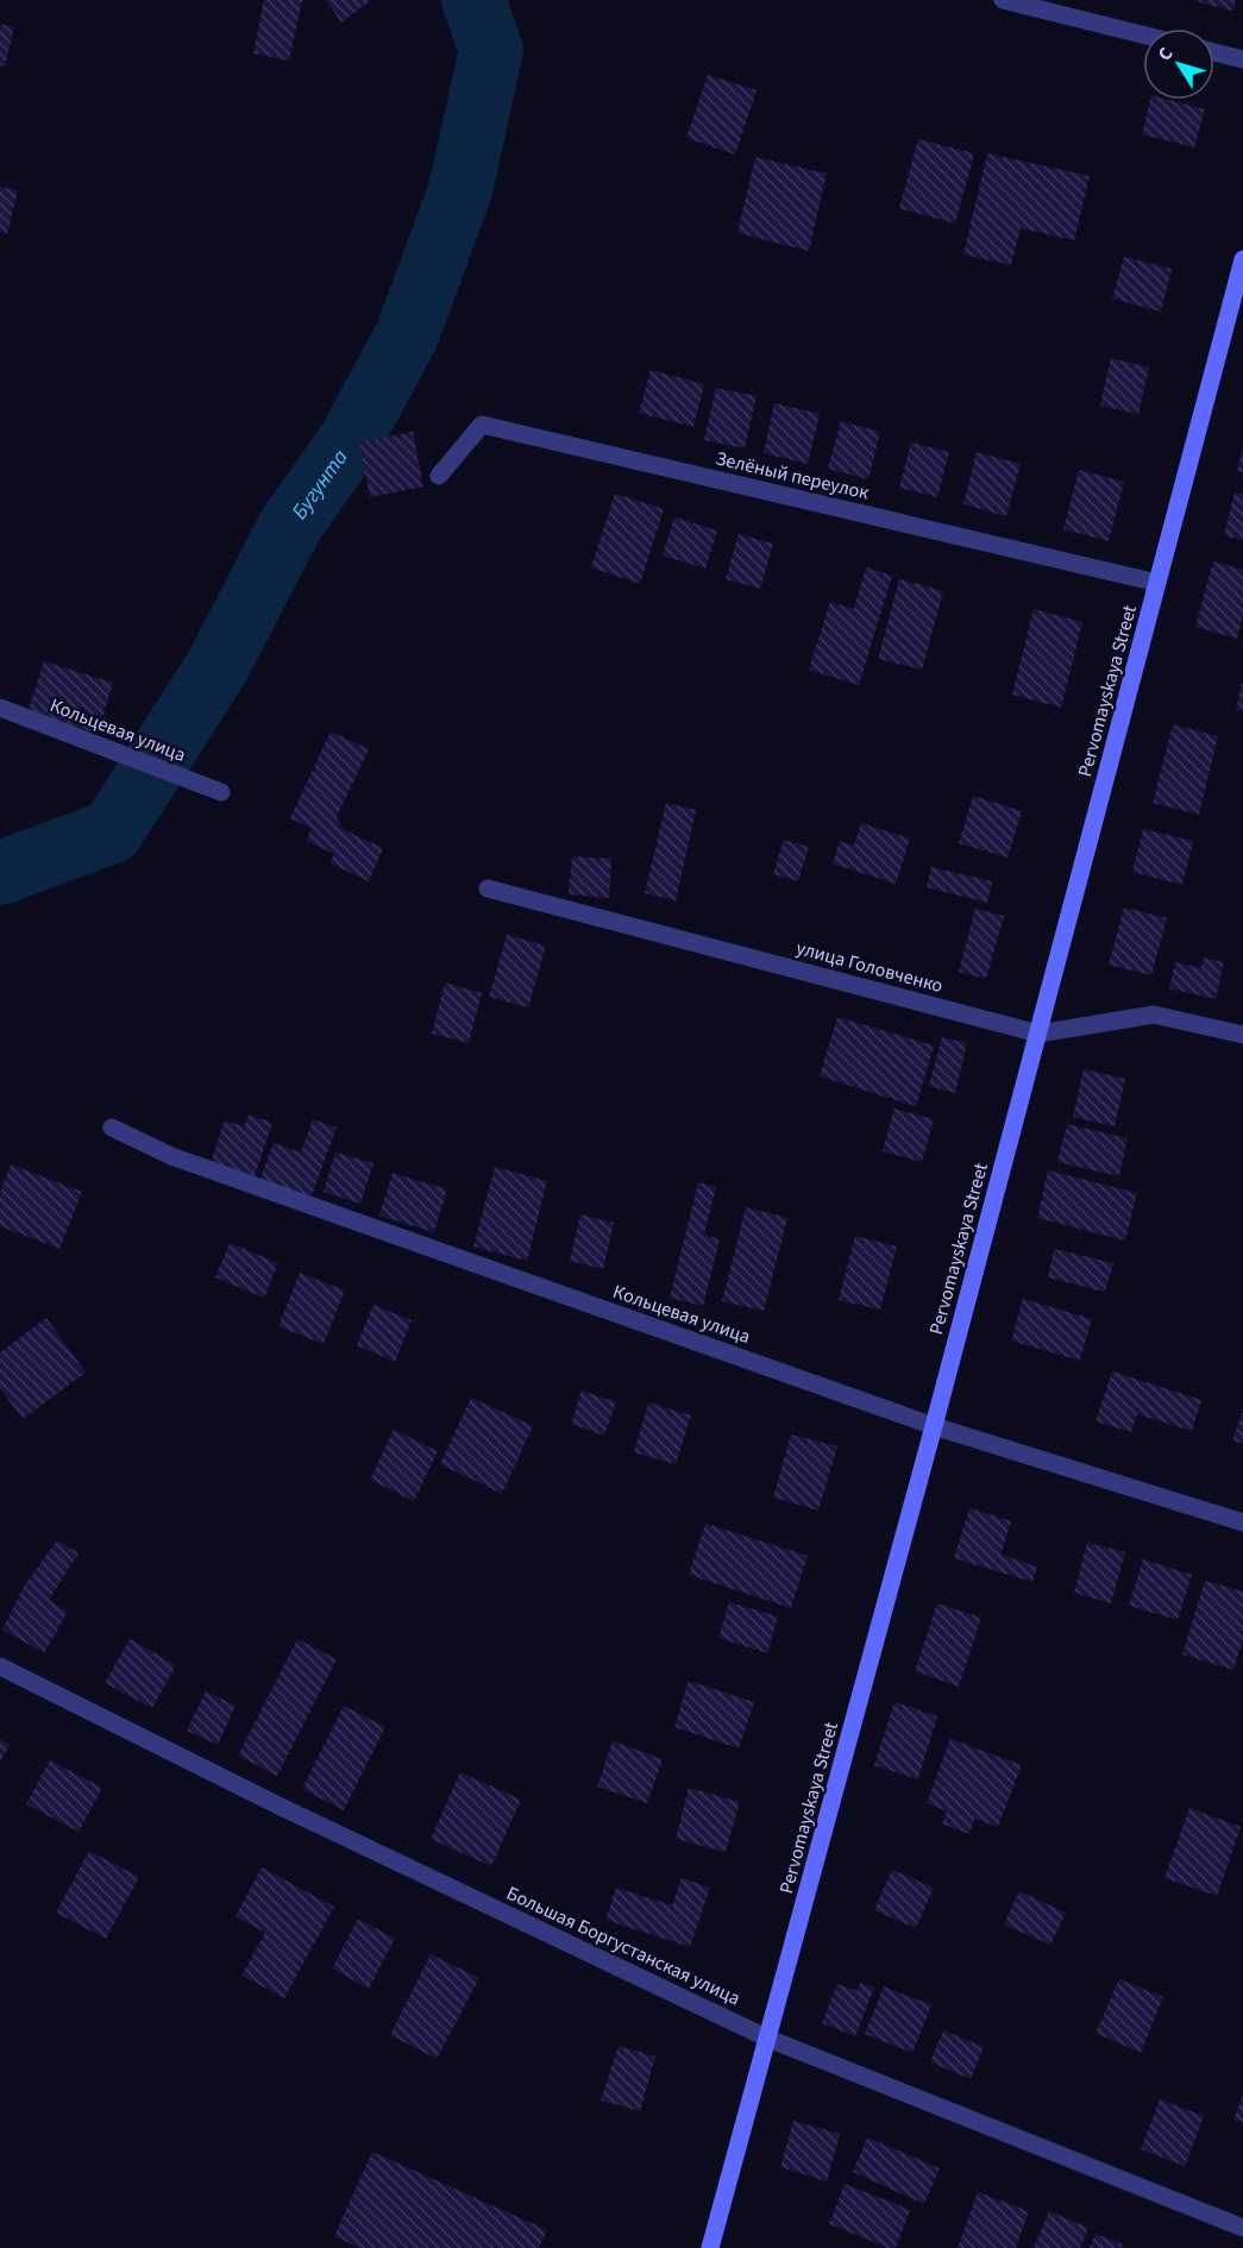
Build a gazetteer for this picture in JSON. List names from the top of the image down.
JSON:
{
  "streets": {
    "main road": ["Pervomayskaya Street"],
    "street": [
      "Зелёный переулок",
      "Кольцевая улица",
      "улица Головченко",
      "Большая Боргустанская улица"
    ]
  },
  "crossings": [
    ["Зелёный переулок", "Pervomayskaya Street"],
    ["Pervomayskaya Street", "Кольцевая улица"],
    ["Pervomayskaya Street", "улица Головченко"],
    ["Pervomayskaya Street", "Большая Боргустанская улица"]
  ],
  "water": ["Бугунта"],
  "north": "top left"
}
